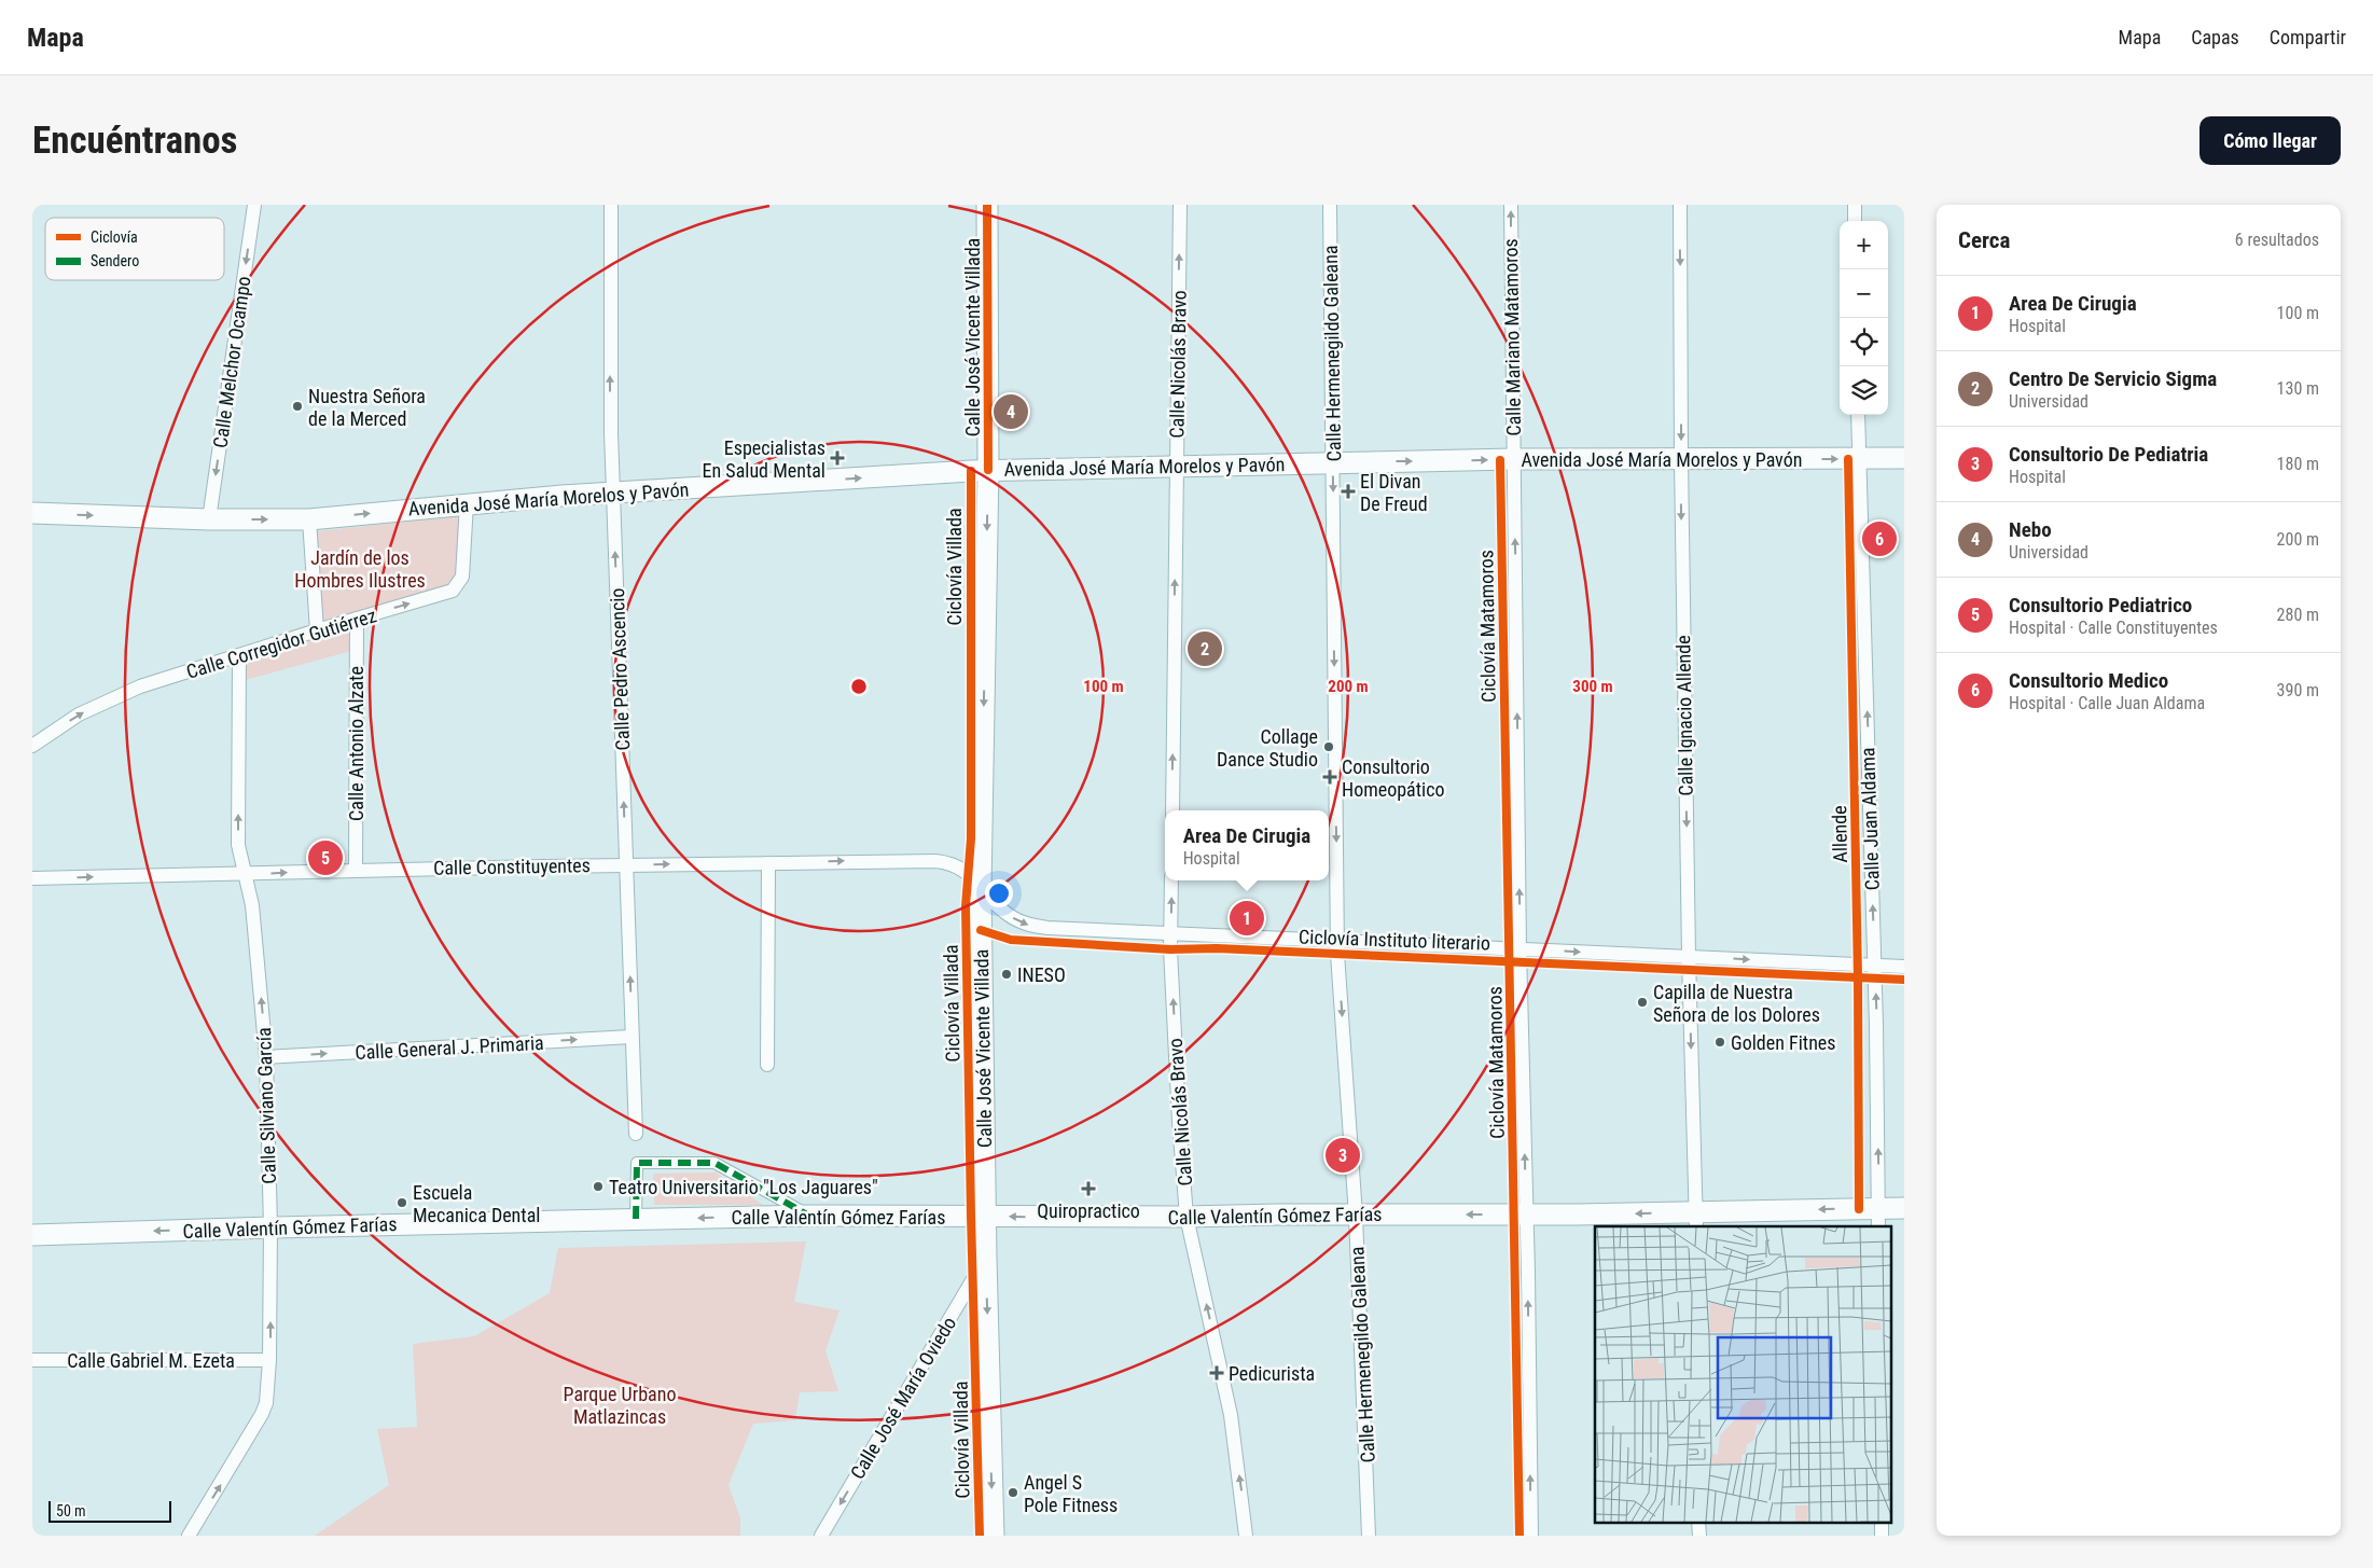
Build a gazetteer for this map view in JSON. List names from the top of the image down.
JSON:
{
  "streets": {
    "main road": ["Calle José Vicente Villada", "Avenida José María Morelos y Pavón", "Calle Valentín Gómez Farías"],
    "street": [
      "Calle Mariano Matamoros",
      "Calle Hermenegildo Galeana",
      "Calle Melchor Ocampo",
      "Calle Nicolás Bravo",
      "Calle Corregidor Gutiérrez",
      "Calle Pedro Ascencio",
      "Calle Ignacio Allende",
      "Calle Antonio Alzate",
      "Calle Juan Aldama",
      "Calle Constituyentes",
      "Calle General J. Primaria",
      "Calle Silviano García",
      "Calle Gabriel M. Ezeta",
      "Calle José María Oviedo"
    ],
    "cycle path": [
      "Ciclovía Villada",
      "Ciclovía Matamoros",
      "Allende",
      "Ciclovía Instituto literario"
    ]
  },
  "crossings": [
    ["Calle José Vicente Villada", "Avenida José María Morelos y Pavón"],
    ["Calle José Vicente Villada", "Calle Constituyentes"],
    ["Calle José Vicente Villada", "Calle Valentín Gómez Farías"],
    ["Calle José Vicente Villada", "Calle José María Oviedo"],
    ["Calle Mariano Matamoros", "Avenida José María Morelos y Pavón"],
    ["Calle Mariano Matamoros", "Calle Constituyentes"],
    ["Calle Mariano Matamoros", "Calle Valentín Gómez Farías"],
    ["Calle Hermenegildo Galeana", "Avenida José María Morelos y Pavón"],
    ["Calle Hermenegildo Galeana", "Calle Constituyentes"],
    ["Calle Hermenegildo Galeana", "Calle Valentín Gómez Farías"],
    ["Calle Melchor Ocampo", "Avenida José María Morelos y Pavón"],
    ["Calle Nicolás Bravo", "Avenida José María Morelos y Pavón"],
    ["Calle Nicolás Bravo", "Calle Constituyentes"],
    ["Calle Nicolás Bravo", "Calle Valentín Gómez Farías"],
    ["Avenida José María Morelos y Pavón", "Calle Corregidor Gutiérrez"],
    ["Avenida José María Morelos y Pavón", "Calle Pedro Ascencio"],
    ["Avenida José María Morelos y Pavón", "Calle Ignacio Allende"],
    ["Avenida José María Morelos y Pavón", "Calle Juan Aldama"],
    ["Calle Corregidor Gutiérrez", "Calle Antonio Alzate"],
    ["Calle Corregidor Gutiérrez", "Calle Silviano García"],
    ["Calle Pedro Ascencio", "Calle Constituyentes"],
    ["Calle Pedro Ascencio", "Calle General J. Primaria"],
    ["Calle Ignacio Allende", "Calle Constituyentes"],
    ["Calle Ignacio Allende", "Calle Valentín Gómez Farías"],
    ["Calle Antonio Alzate", "Calle Constituyentes"],
    ["Calle Juan Aldama", "Calle Constituyentes"],
    ["Calle Juan Aldama", "Calle Valentín Gómez Farías"],
    ["Calle Constituyentes", "Calle Silviano García"],
    ["Calle General J. Primaria", "Calle Silviano García"],
    ["Calle Silviano García", "Calle Valentín Gómez Farías"],
    ["Calle Silviano García", "Calle Gabriel M. Ezeta"]
  ],
  "one_way": [
    "Calle José Vicente Villada",
    "Calle Mariano Matamoros",
    "Calle Hermenegildo Galeana",
    "Calle Melchor Ocampo",
    "Calle Nicolás Bravo",
    "Avenida José María Morelos y Pavón",
    "Calle Corregidor Gutiérrez",
    "Calle Pedro Ascencio",
    "Calle Ignacio Allende",
    "Calle Juan Aldama",
    "Calle Constituyentes",
    "Calle General J. Primaria",
    "Calle Silviano García",
    "Calle Valentín Gómez Farías",
    "Calle José María Oviedo"
  ],
  "parks": ["Jardín de los Hombres Ilustres", "Parque Urbano Matlazincas"],
  "places": {
    "other": [
      "Nuestra Señora de la Merced",
      "Collage Dance Studio",
      "INESO",
      "Capilla de Nuestra Señora de los Dolores",
      "Golden Fitnes",
      "Teatro Universitario \"Los Jaguares\"",
      "Escuela Mecanica Dental",
      "Angel S Pole Fitness"
    ],
    "health": [
      "Especialistas En Salud Mental",
      "El Divan De Freud",
      "Consultorio Homeopático",
      "Quiropractico",
      "Pedicurista"
    ]
  },
  "legend": ["Ciclovía", "Sendero"],
  "scale_bar": "50 m",
  "page": {
    "header": "Mapa",
    "nav": ["Mapa", "Capas", "Compartir"],
    "buttons": "Cómo llegar",
    "title": "Encuéntranos",
    "heading": ["Cerca", "6 resultados"],
    "map_buttons": ["+", "−"],
    "list": [
      {
        "mark": "1",
        "name": "Area De Cirugia",
        "note": "Hospital",
        "value": "100 m"
      },
      {
        "mark": "2",
        "name": "Centro De Servicio Sigma",
        "note": "Universidad",
        "value": "130 m"
      },
      {
        "mark": "3",
        "name": "Consultorio De Pediatria",
        "note": "Hospital",
        "value": "180 m"
      },
      {
        "mark": "4",
        "name": "Nebo",
        "note": "Universidad",
        "value": "200 m"
      },
      {
        "mark": "5",
        "name": "Consultorio Pediatrico",
        "note": "Hospital · Calle Constituyentes",
        "value": "280 m"
      },
      {
        "mark": "6",
        "name": "Consultorio Medico",
        "note": "Hospital · Calle Juan Aldama",
        "value": "390 m"
      }
    ],
    "pins": [
      "4",
      "6",
      "2",
      "5",
      "1",
      "3"
    ],
    "popup": ["Area De Cirugia", "Hospital"],
    "scale": "50 m"
  },
  "rings": ["100 m", "200 m", "300 m"]
}
